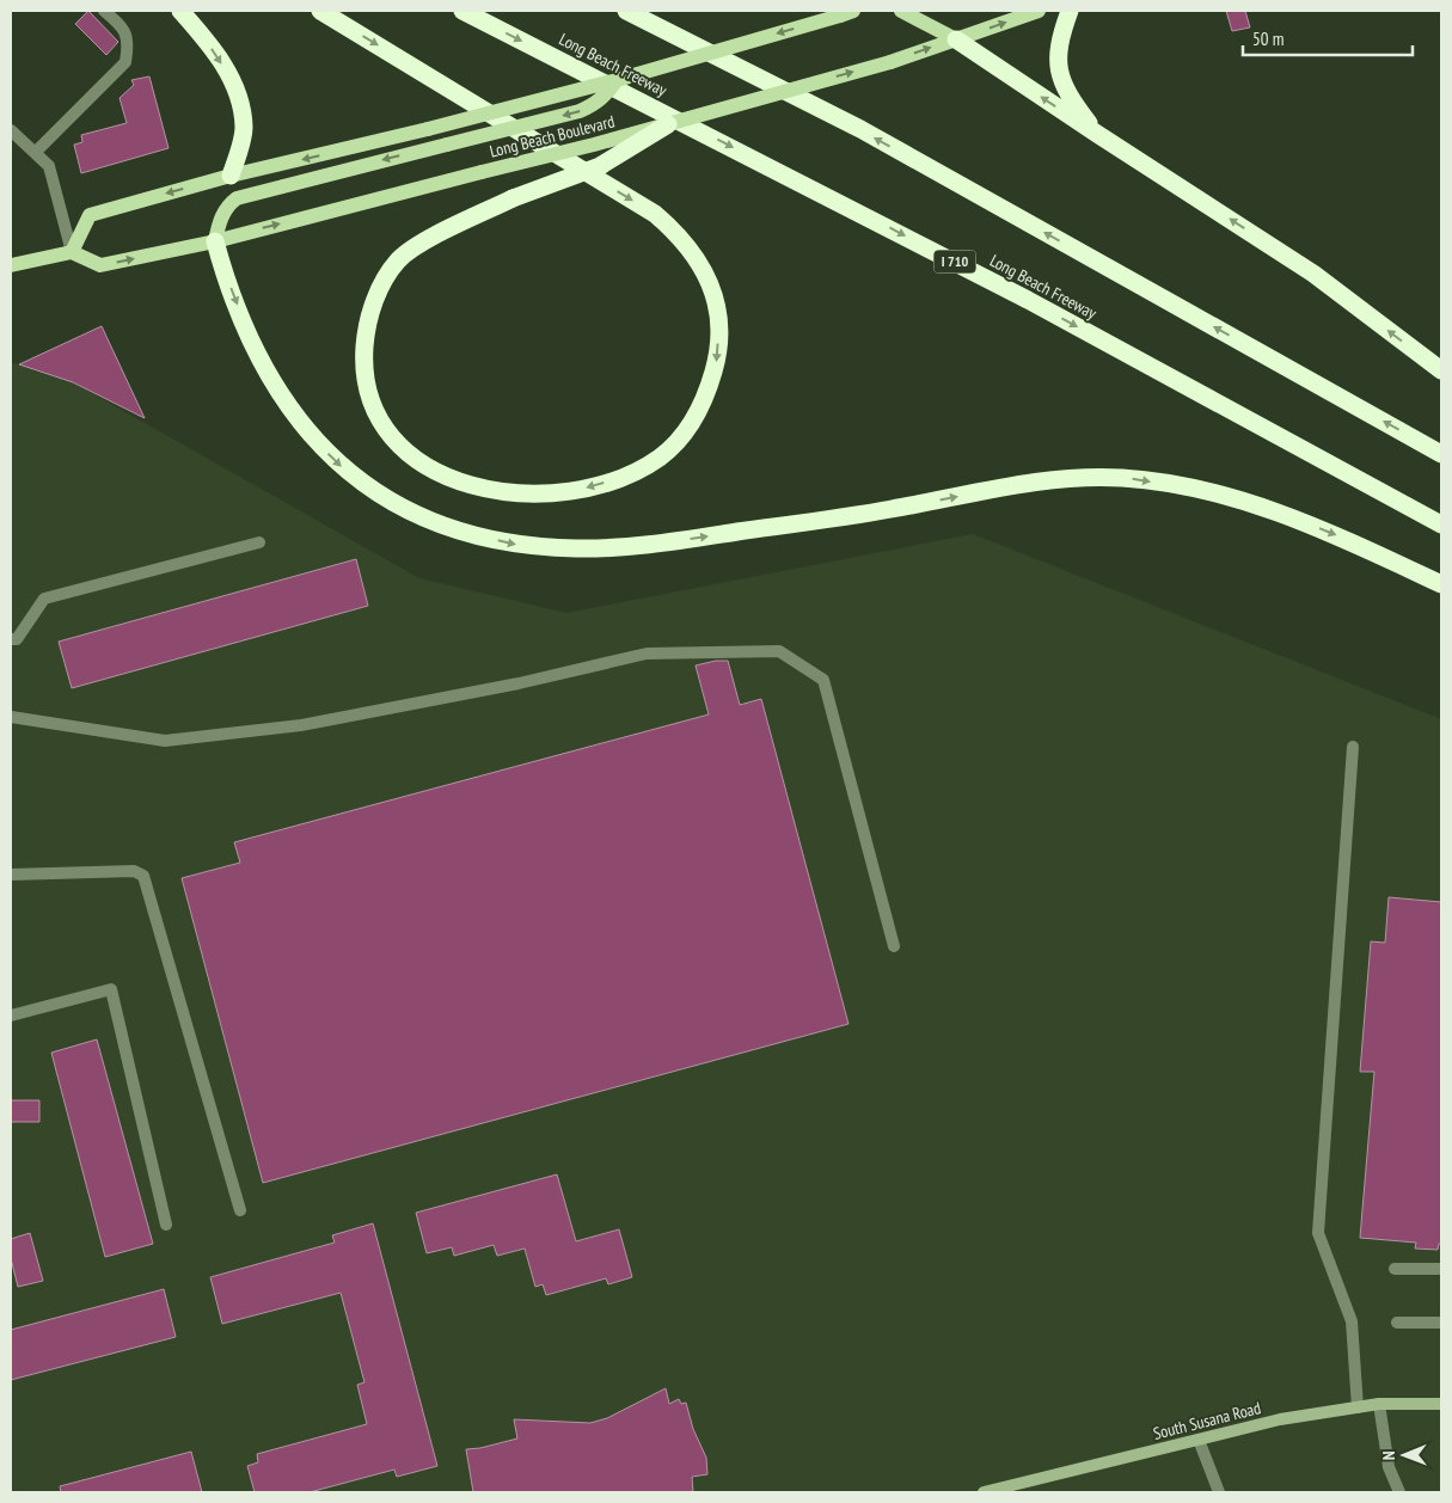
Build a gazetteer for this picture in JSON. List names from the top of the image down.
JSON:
{
  "streets": {
    "highway": ["Long Beach Freeway", "I 710"],
    "main road": ["Long Beach Boulevard"],
    "street": ["South Susana Road"]
  },
  "scale_bar": "50 m",
  "north": "left"
}
